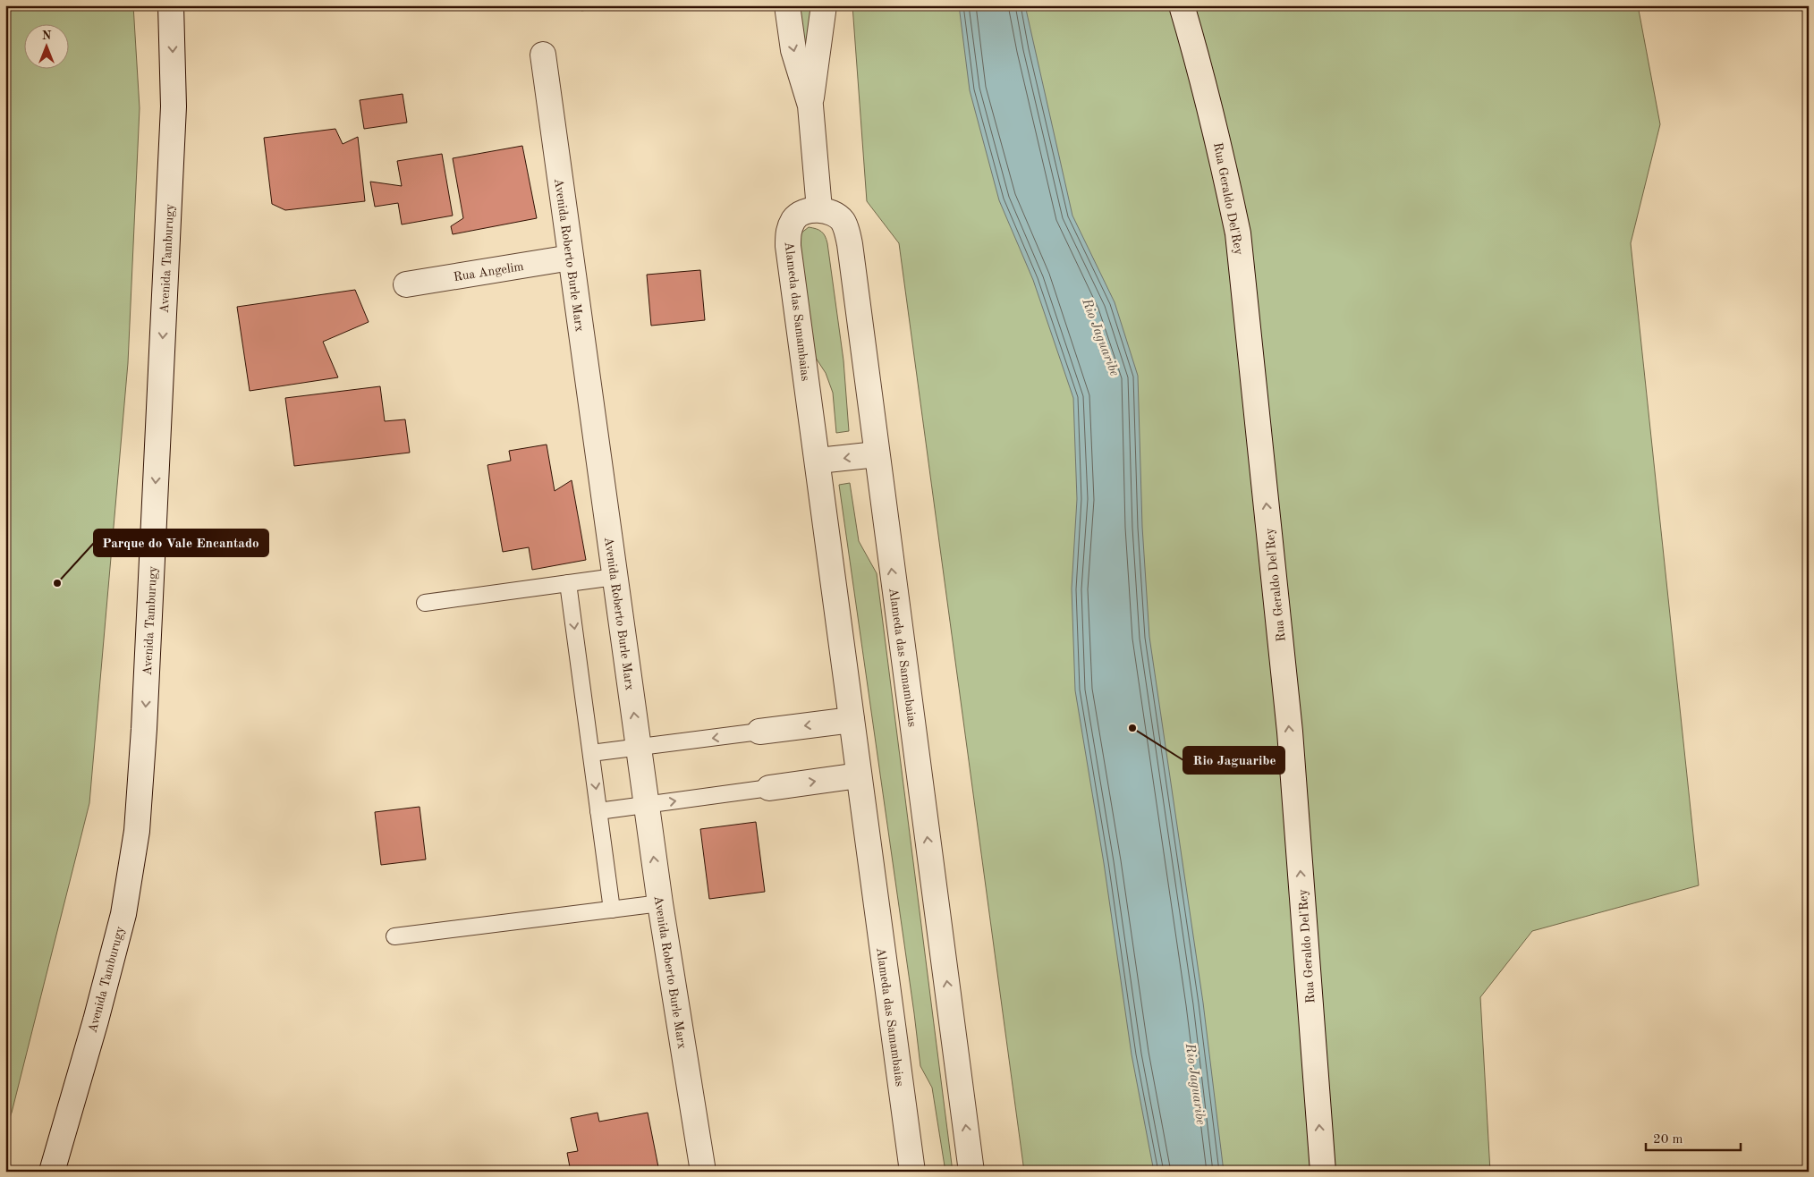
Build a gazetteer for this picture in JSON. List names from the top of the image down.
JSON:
{
  "streets": {
    "street": [
      "Rua Geraldo Del'Rey",
      "Avenida Roberto Burle Marx",
      "Avenida Tamburugy",
      "Rua Angelim",
      "Alameda das Samambaias"
    ]
  },
  "crossings": [
    ["Avenida Roberto Burle Marx", "Rua Angelim"]
  ],
  "one_way": ["Rua Geraldo Del'Rey", "Avenida Tamburugy"],
  "water": ["Rio Jaguaribe"],
  "places": ["Parque do Vale Encantado", "Rio Jaguaribe"],
  "scale_bar": "20 m",
  "north": "top"
}
